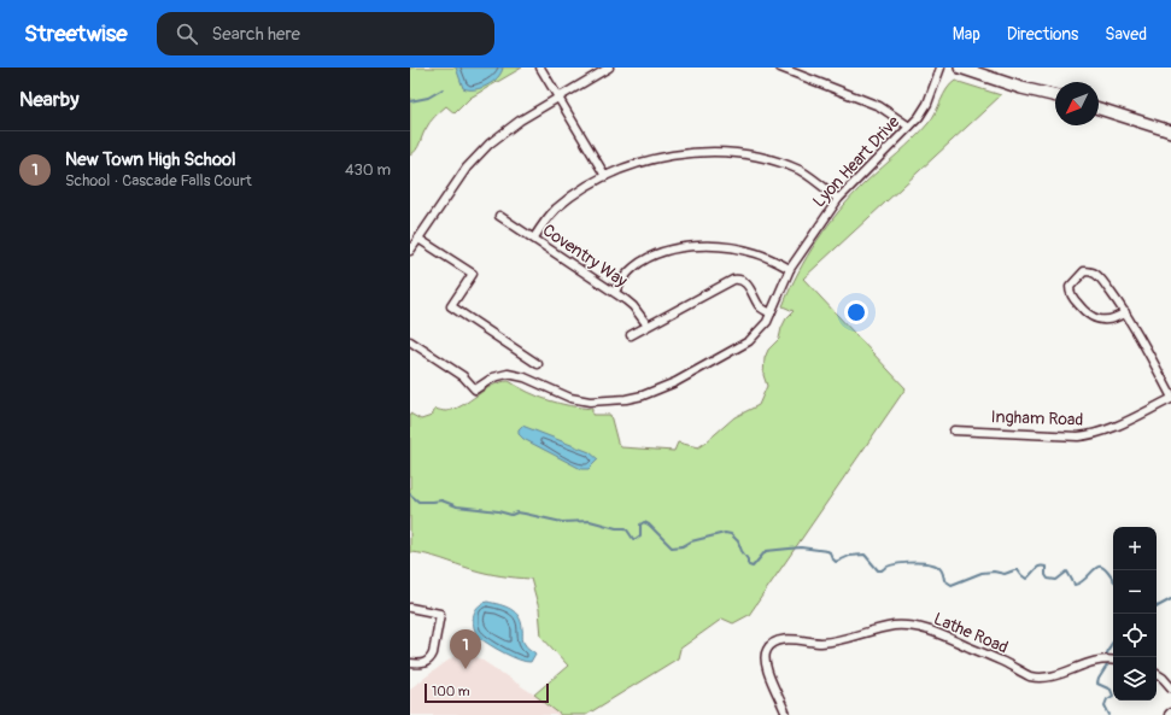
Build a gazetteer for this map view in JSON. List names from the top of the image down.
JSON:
{
  "streets": {
    "street": [
      "Lyon Heart Drive",
      "Coventry Way",
      "Ingham Road",
      "Lathe Road"
    ]
  },
  "scale_bar": "100 m",
  "north": "bottom left",
  "page": {
    "header": "Streetwise",
    "search": "Search here",
    "nav": ["Map", "Directions", "Saved"],
    "heading": "Nearby",
    "list": [
      {
        "mark": "1",
        "name": "New Town High School",
        "note": "School · Cascade Falls Court",
        "value": "430 m"
      }
    ],
    "map_buttons": ["+", "−"],
    "pins": "1",
    "scale": "100 m"
  }
}
